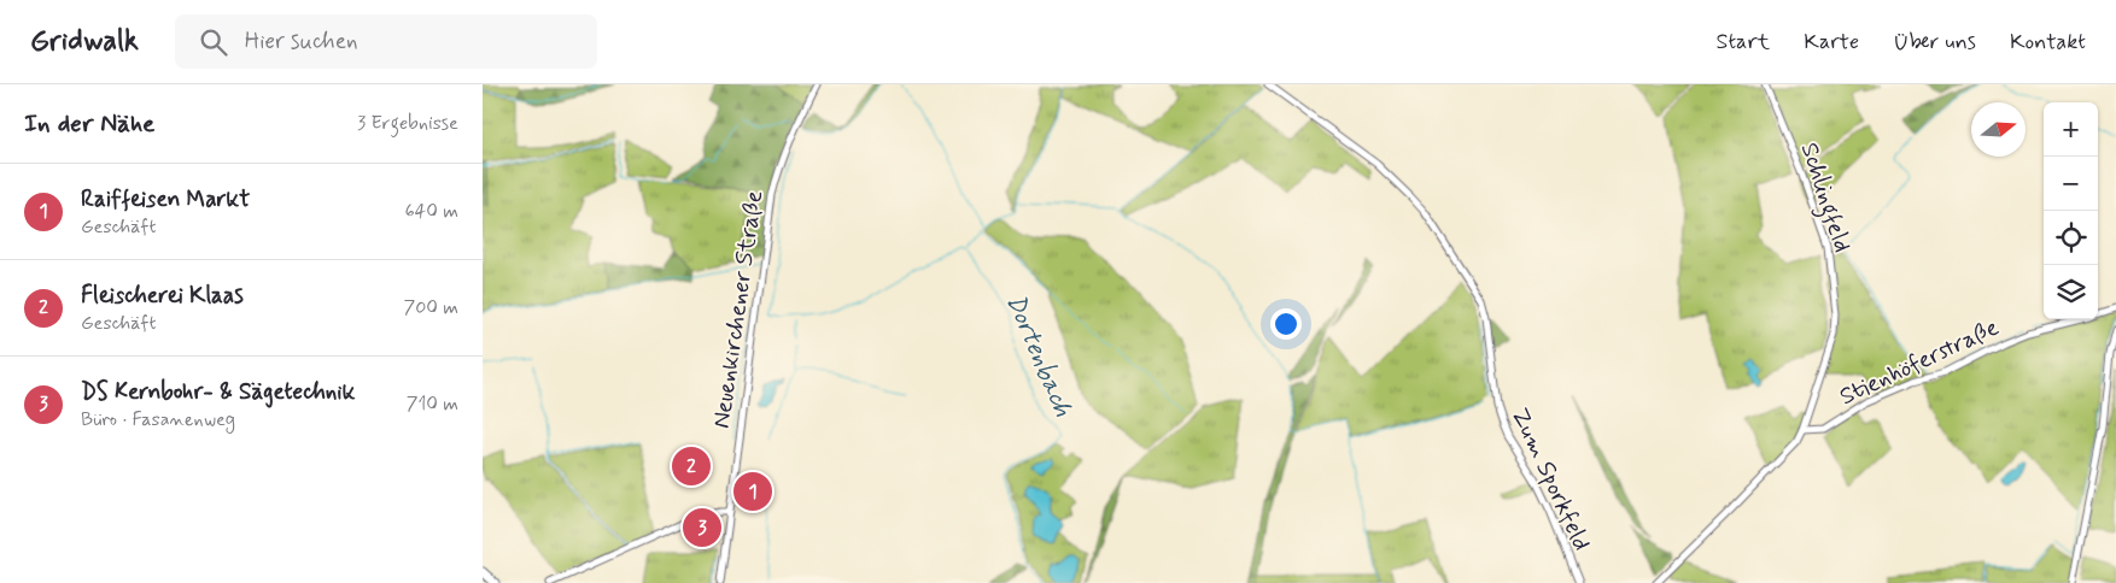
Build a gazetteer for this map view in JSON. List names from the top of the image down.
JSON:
{
  "streets": {
    "street": [
      "Schlingfeld",
      "Neuenkirchener Straße",
      "Stienhöferstraße",
      "Zum Sporkfeld"
    ]
  },
  "crossings": [
    ["Schlingfeld", "Stienhöferstraße"]
  ],
  "water": ["Dortenbach"],
  "north": "right",
  "page": {
    "header": "Gridwalk",
    "search": "Hier suchen",
    "nav": [
      "Start",
      "Karte",
      "Über uns",
      "Kontakt"
    ],
    "heading": ["In der Nähe", "3 Ergebnisse"],
    "map_buttons": ["+", "−"],
    "list": [
      {
        "mark": "1",
        "name": "Raiffeisen Markt",
        "note": "Geschäft",
        "value": "640 m"
      },
      {
        "mark": "2",
        "name": "Fleischerei Klaas",
        "note": "Geschäft",
        "value": "700 m"
      },
      {
        "mark": "3",
        "name": "DS Kernbohr- & Sägetechnik",
        "note": "Büro · Fasanenweg",
        "value": "710 m"
      }
    ],
    "pins": ["2", "1", "3"]
  }
}
